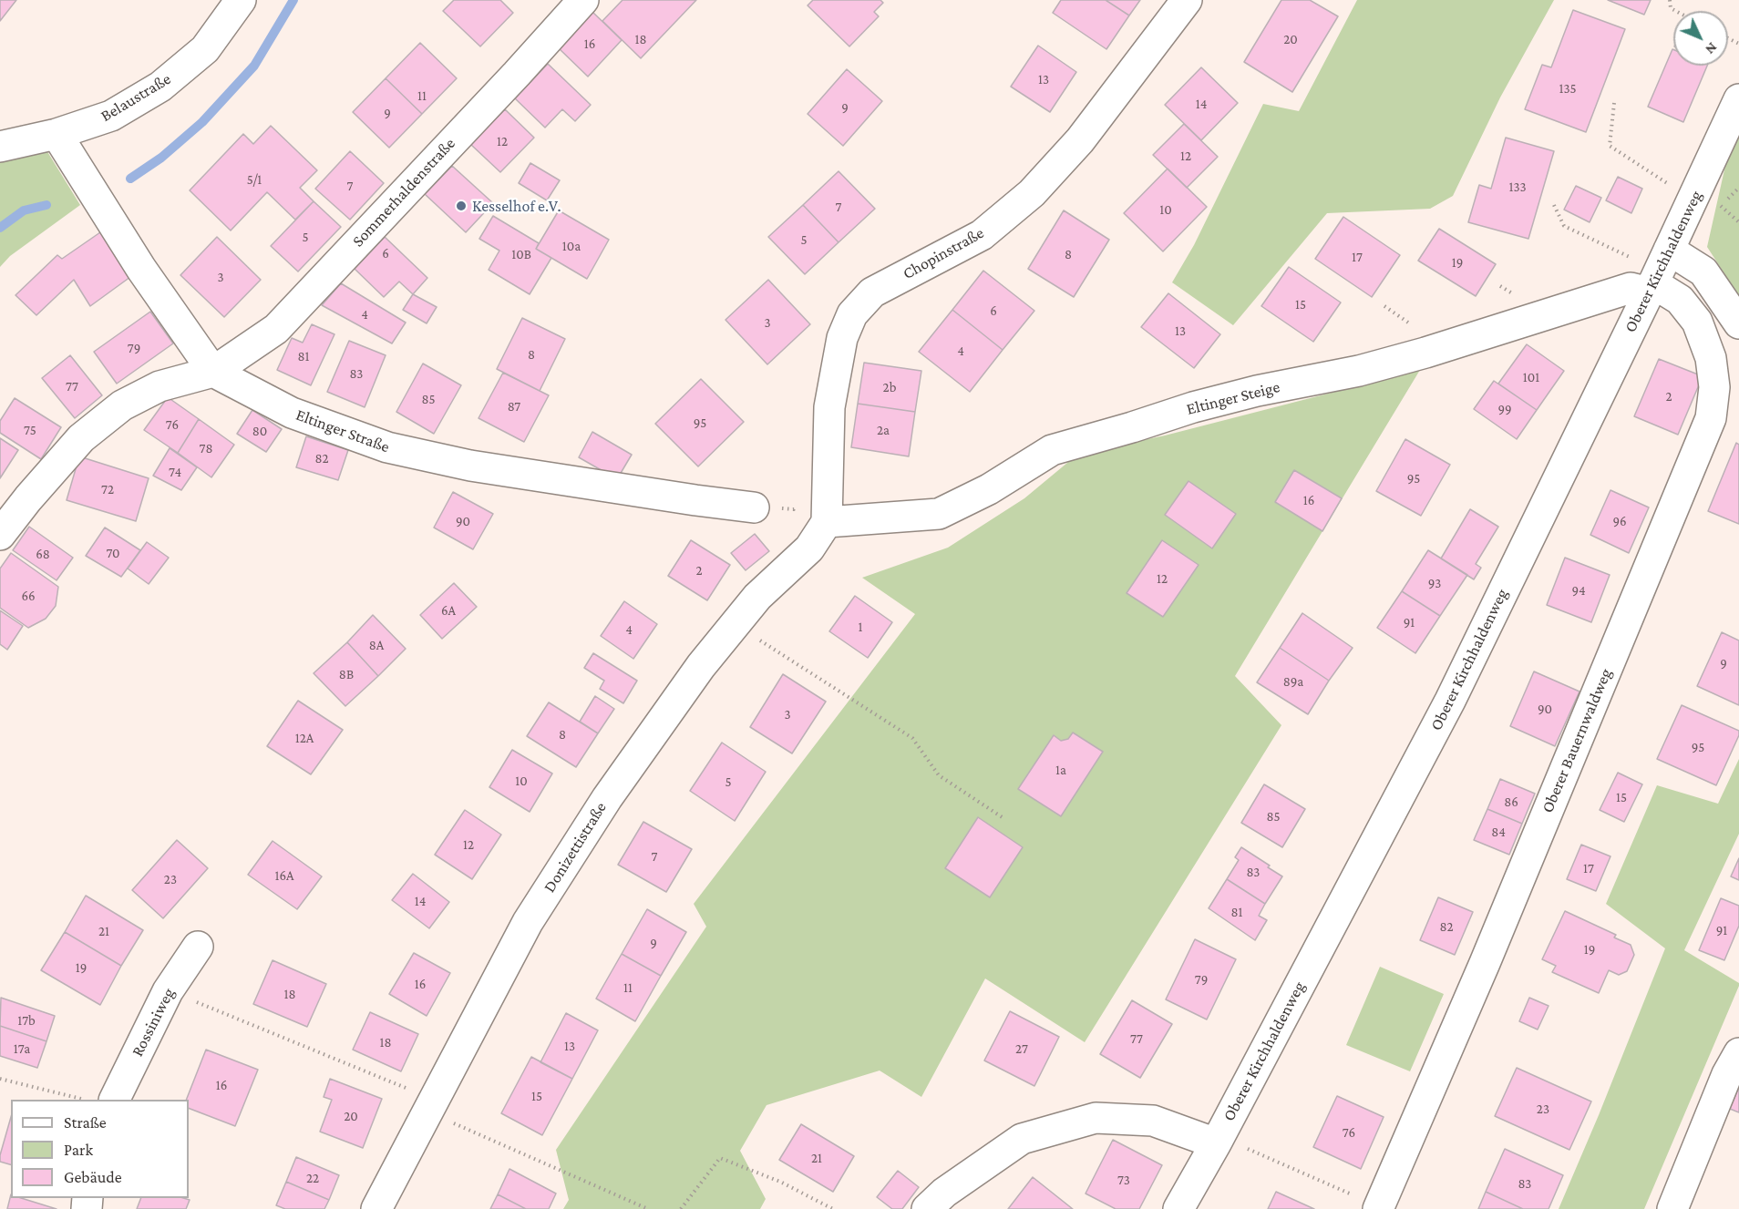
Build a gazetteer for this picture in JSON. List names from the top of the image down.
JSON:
{
  "streets": {
    "street": [
      "Belaustraße",
      "Sommerhaldenstraße",
      "Chopinstraße",
      "Oberer Kirchhaldenweg",
      "Eltinger Steige",
      "Eltinger Straße",
      "Oberer Bauernwaldweg",
      "Donizettistraße",
      "Rossiniweg"
    ]
  },
  "crossings": [
    ["Sommerhaldenstraße", "Eltinger Straße"],
    ["Chopinstraße", "Eltinger Steige"],
    ["Chopinstraße", "Donizettistraße"],
    ["Oberer Kirchhaldenweg", "Eltinger Steige"],
    ["Oberer Kirchhaldenweg", "Oberer Bauernwaldweg"],
    ["Eltinger Steige", "Oberer Bauernwaldweg"],
    ["Eltinger Steige", "Donizettistraße"]
  ],
  "places": ["Kesselhof e.V."],
  "house_numbers": [
    "18",
    "20",
    "16",
    "13",
    "135",
    "11",
    "14",
    "9",
    "9",
    "12",
    "12",
    "5/1",
    "7",
    "133",
    "7",
    "10",
    "5",
    "5",
    "10a",
    "6",
    "10B",
    "8",
    "17",
    "19",
    "3",
    "15",
    "6",
    "4",
    "3",
    "13",
    "79",
    "4",
    "8",
    "81",
    "83",
    "101",
    "77",
    "2b",
    "2",
    "85",
    "87",
    "99",
    "95",
    "76",
    "75",
    "2a",
    "80",
    "78",
    "82",
    "74",
    "95",
    "72",
    "16",
    "90",
    "96",
    "70",
    "68",
    "2",
    "12",
    "93",
    "94",
    "66",
    "6A",
    "91",
    "1",
    "4",
    "8A",
    "9",
    "8B",
    "89a",
    "90",
    "3",
    "8",
    "12A",
    "95",
    "1a",
    "10",
    "5",
    "15",
    "86",
    "85",
    "84",
    "12",
    "7",
    "17",
    "83",
    "16A",
    "23",
    "14",
    "81",
    "82",
    "91",
    "21",
    "9",
    "19",
    "19",
    "79",
    "16",
    "11",
    "18",
    "17b",
    "77",
    "18",
    "13",
    "17a",
    "27",
    "16",
    "15",
    "23",
    "20",
    "76",
    "21",
    "22",
    "73",
    "83"
  ],
  "legend": ["Straße", "Park", "Gebäude"],
  "north": "bottom right"
}
